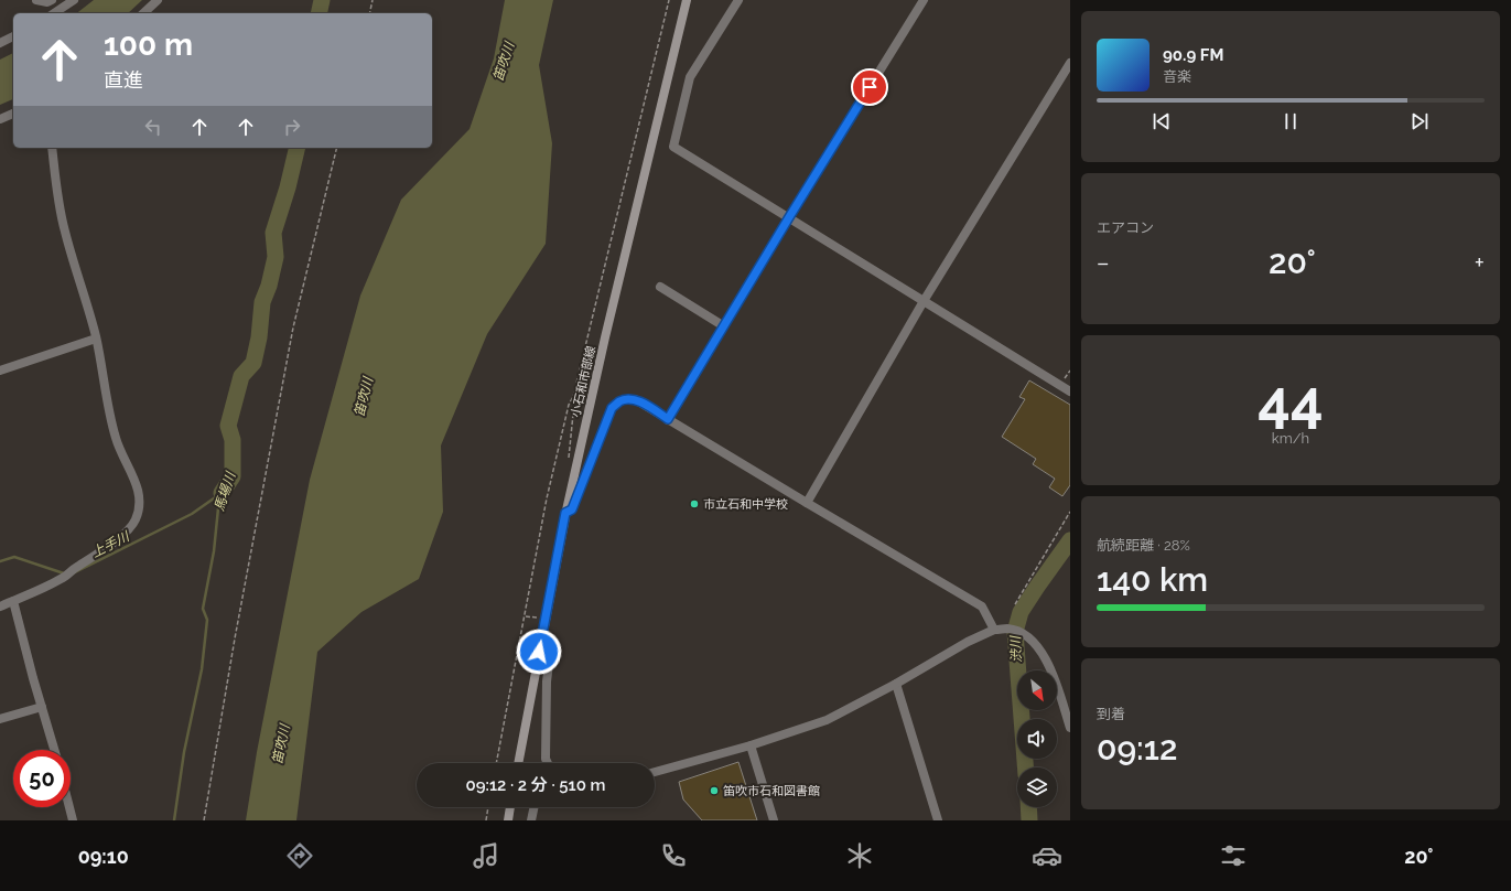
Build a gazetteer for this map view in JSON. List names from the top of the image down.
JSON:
{
  "streets": {
    "main road": ["小石和市部線"]
  },
  "water": [
    "笛吹川",
    "馬場川",
    "上手川",
    "渋川"
  ],
  "places": ["市立石和中学校", "笛吹市石和図書館"],
  "north": "bottom right",
  "page": {
    "turn": ["100 m", "直進"],
    "song": ["90.9 FM", "音楽"],
    "tile": [
      "エアコン",
      ["44", "km/h"],
      ["航続距離 · 28%", "140 km"],
      ["到着", "09:12"]
    ],
    "heat": ["−", "20°", "+"],
    "limit": "50",
    "trip": "09:12 · 2 分 · 510 m",
    "tabs": ["09:10", "20°"]
  }
}
